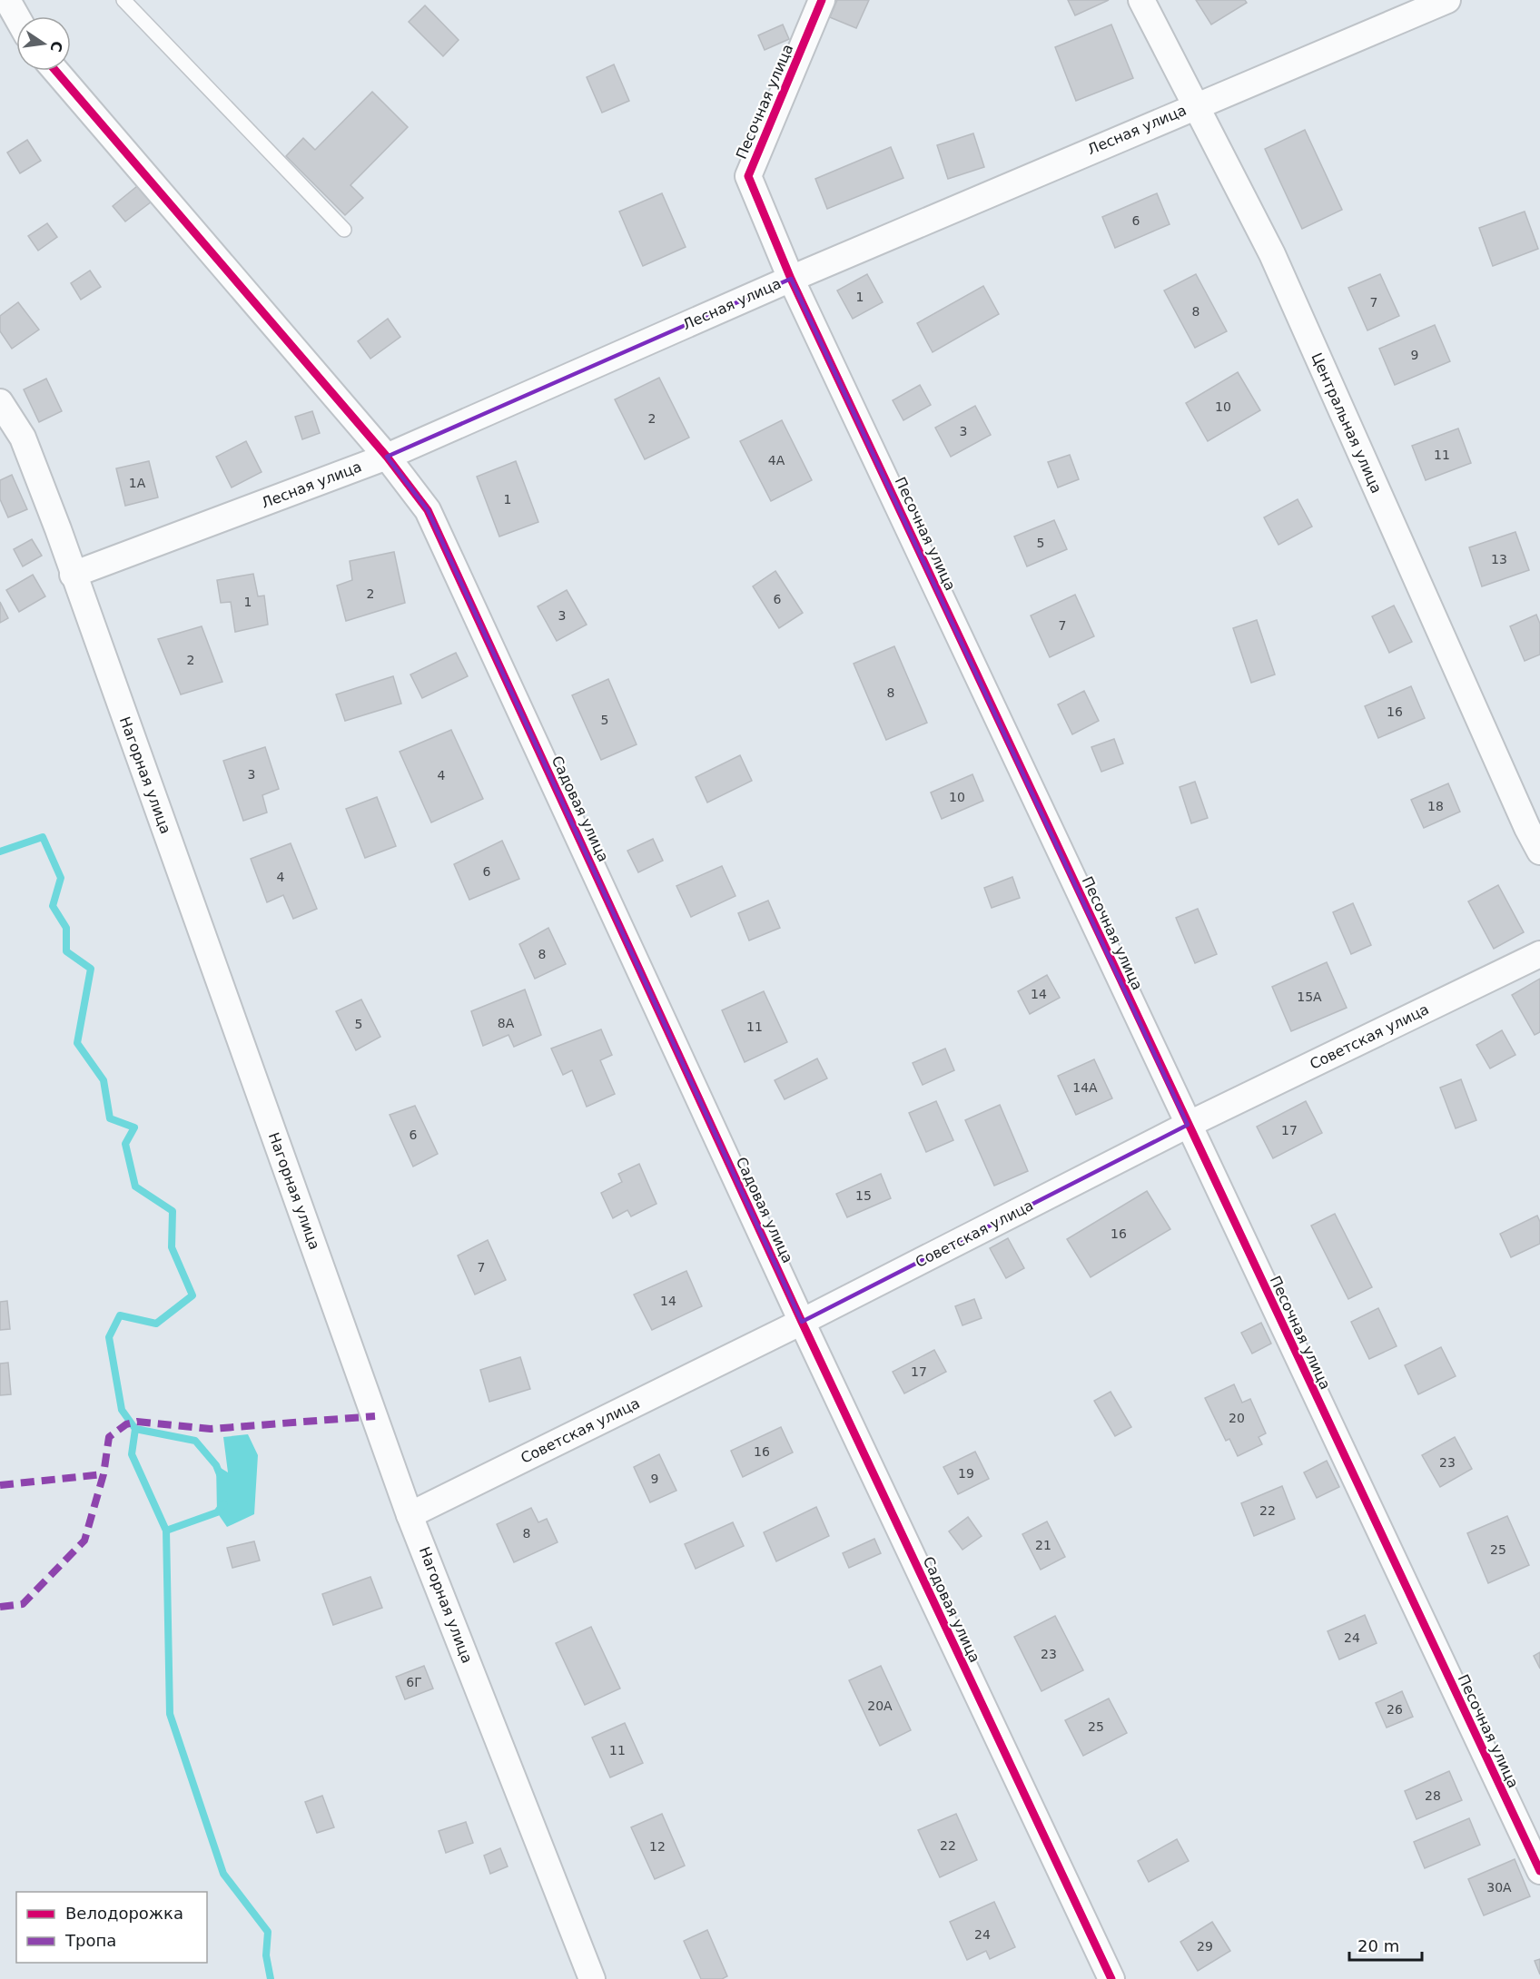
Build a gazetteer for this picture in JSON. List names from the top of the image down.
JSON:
{
  "streets": {
    "street": [
      "Песочная улица",
      "Лесная улица",
      "Центральная улица",
      "Нагорная улица",
      "Садовая улица",
      "Советская улица"
    ]
  },
  "crossings": [
    ["Песочная улица", "Лесная улица"],
    ["Песочная улица", "Советская улица"],
    ["Лесная улица", "Центральная улица"],
    ["Лесная улица", "Нагорная улица"],
    ["Лесная улица", "Садовая улица"],
    ["Нагорная улица", "Советская улица"],
    ["Садовая улица", "Советская улица"]
  ],
  "house_numbers": [
    "6",
    "1",
    "7",
    "8",
    "9",
    "10",
    "2",
    "3",
    "11",
    "4А",
    "1А",
    "1",
    "5",
    "13",
    "2",
    "6",
    "1",
    "3",
    "7",
    "2",
    "8",
    "16",
    "5",
    "3",
    "4",
    "10",
    "18",
    "6",
    "4",
    "8",
    "14",
    "15А",
    "8А",
    "5",
    "11",
    "14А",
    "17",
    "6",
    "15",
    "16",
    "7",
    "14",
    "17",
    "20",
    "16",
    "23",
    "19",
    "9",
    "22",
    "8",
    "21",
    "25",
    "24",
    "23",
    "6Г",
    "20А",
    "26",
    "25",
    "11",
    "28",
    "22",
    "12",
    "30А",
    "24",
    "29"
  ],
  "legend": ["Велодорожка", "Тропа"],
  "scale_bar": "20 m",
  "north": "right"
}
